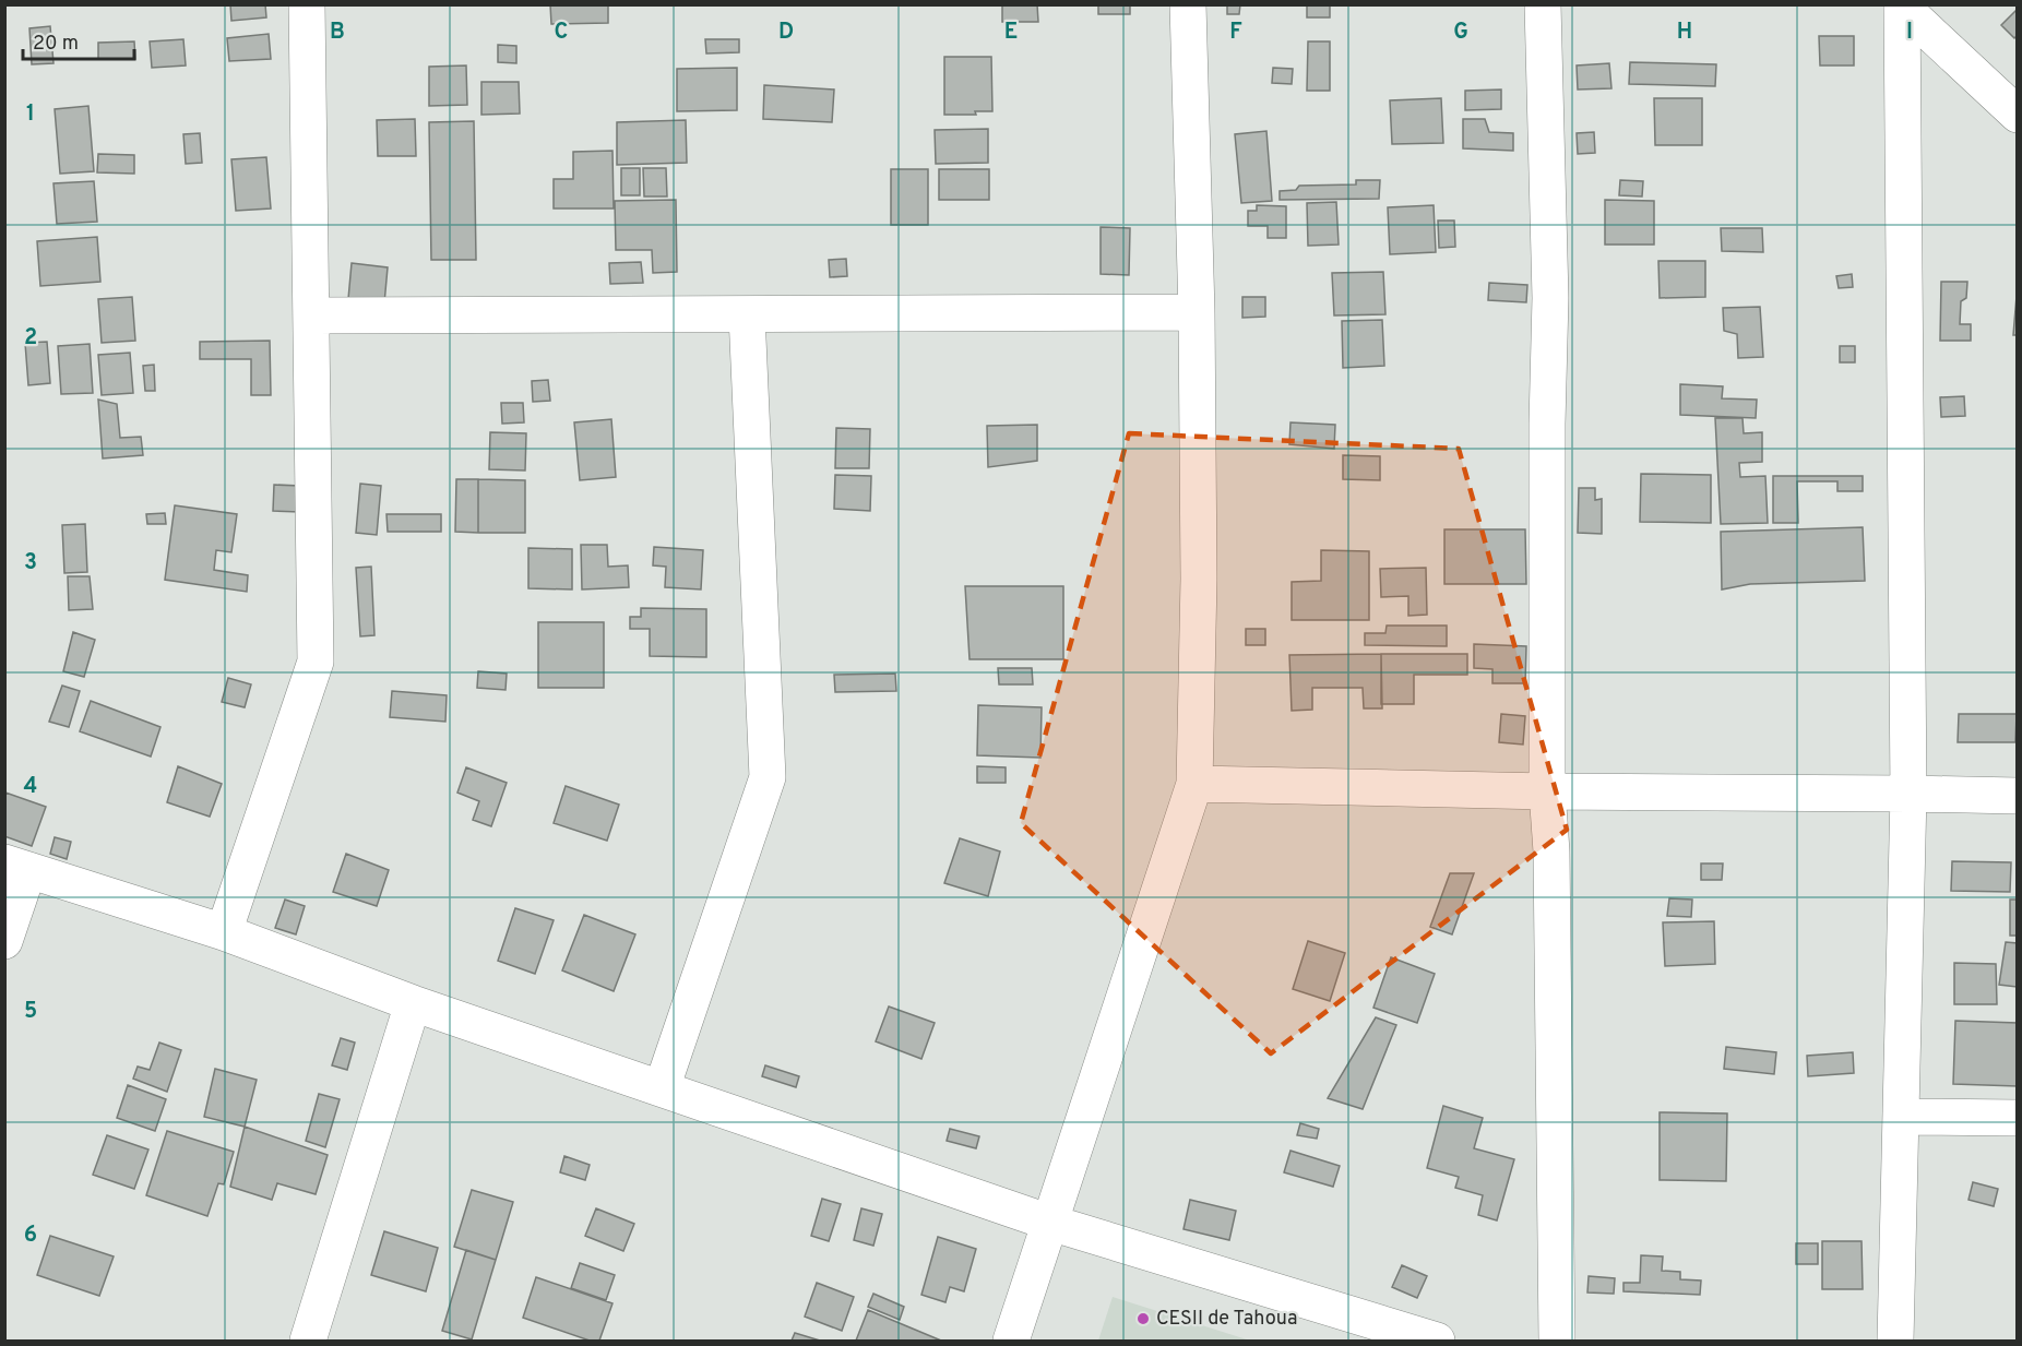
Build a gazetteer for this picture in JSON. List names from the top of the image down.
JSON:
{
  "places": ["CESII de Tahoua"],
  "scale_bar": "20 m",
  "grid": {
    "columns": [
      "B",
      "C",
      "D",
      "E",
      "F",
      "G",
      "H",
      "I"
    ],
    "rows": [
      "1",
      "2",
      "3",
      "4",
      "5",
      "6"
    ]
  }
}
